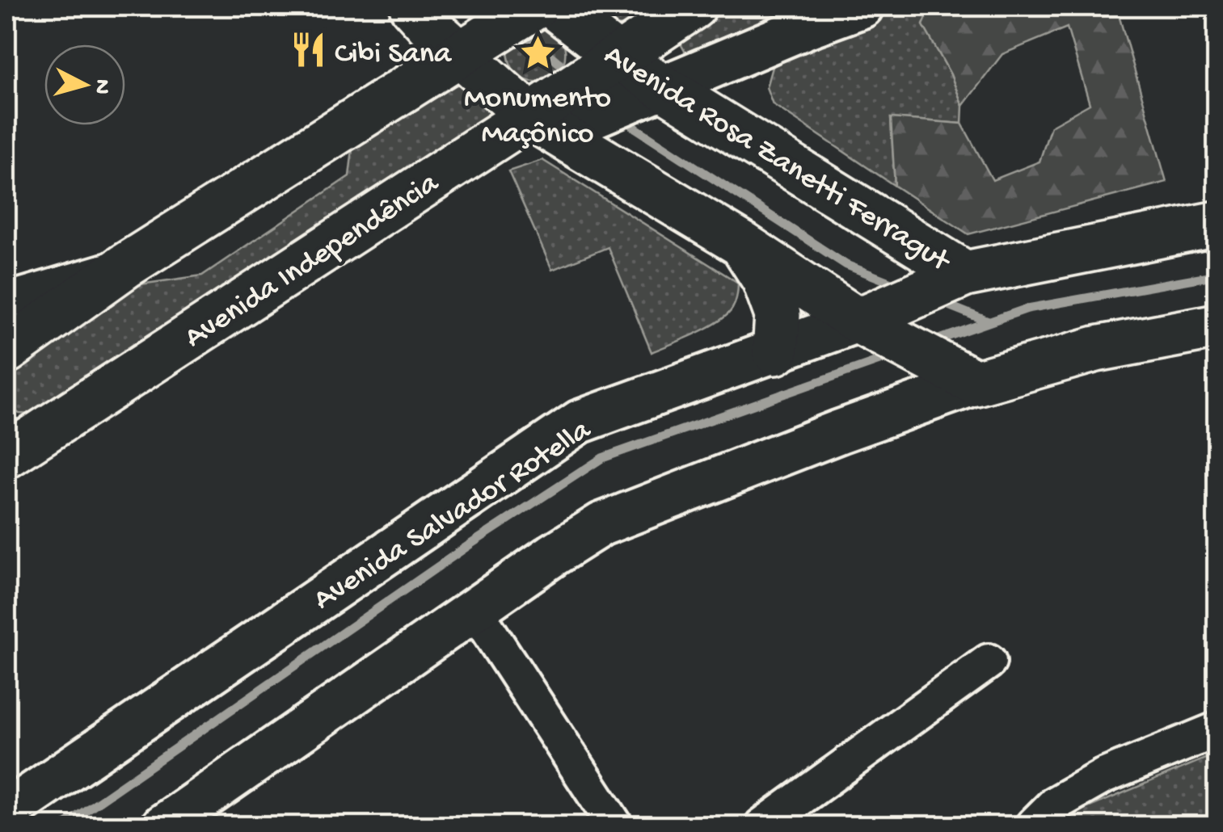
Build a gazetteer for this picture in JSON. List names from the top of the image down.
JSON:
{
  "streets": {
    "main road": ["Avenida Rosa Zanetti Ferragut", "Avenida Independência", "Avenida Salvador Rotella"]
  },
  "crossings": [
    ["Avenida Rosa Zanetti Ferragut", "Avenida Independência"],
    ["Avenida Rosa Zanetti Ferragut", "Avenida Salvador Rotella"]
  ],
  "places": {
    "restaurant": ["Cibi Sana"],
    "place": ["Monumento Maçônico"]
  },
  "north": "right"
}
